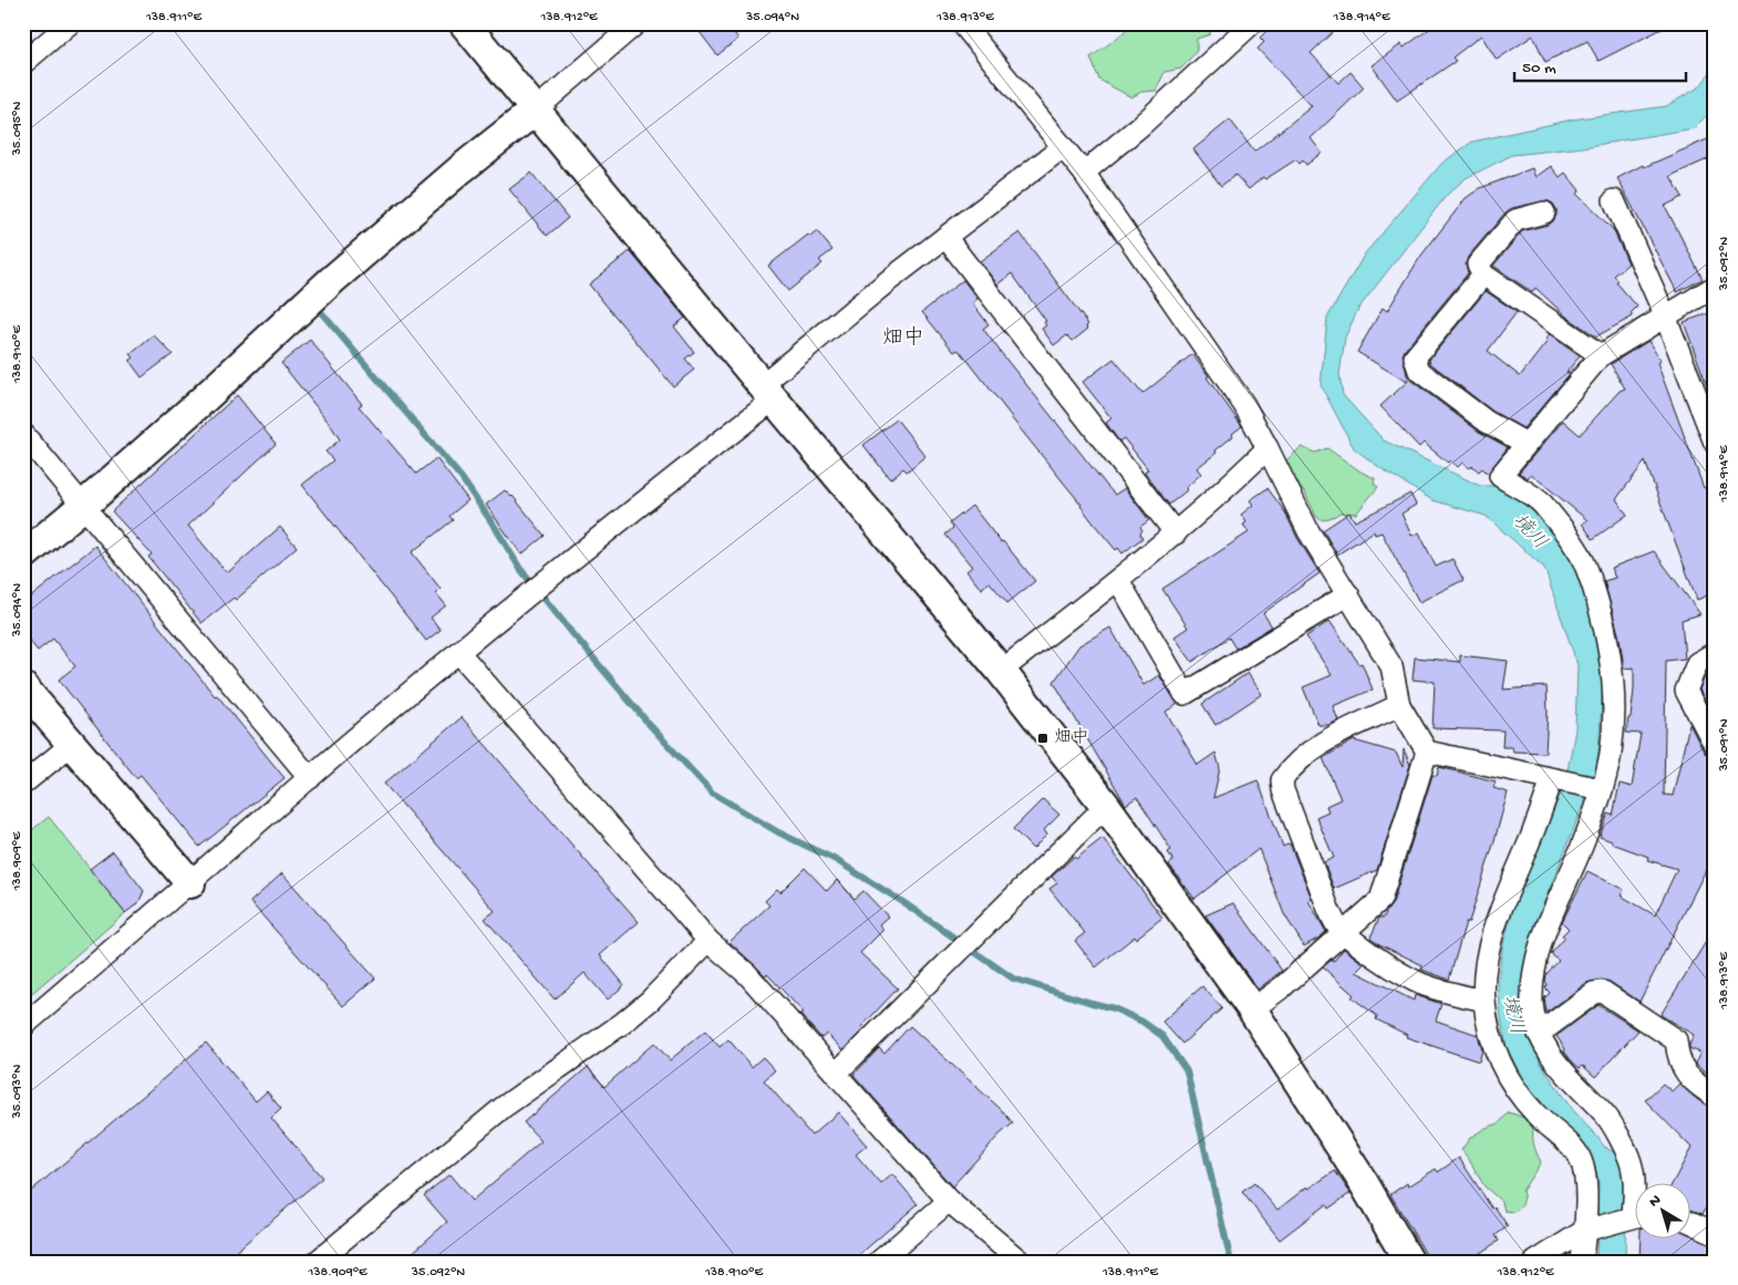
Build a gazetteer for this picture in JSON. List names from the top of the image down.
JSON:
{
  "districts": ["畑中"],
  "water": ["境川"],
  "places": {
    "transit": ["畑中"]
  },
  "scale_bar": "50 m",
  "north": "top left",
  "coordinates": [
    "138.911°E",
    "138.912°E",
    "35.094°N",
    "138.913°E",
    "138.914°E",
    "35.095°N",
    "35.092°N",
    "138.910°E",
    "35.091°N",
    "138.909°E",
    "35.093°N"
  ]
}
